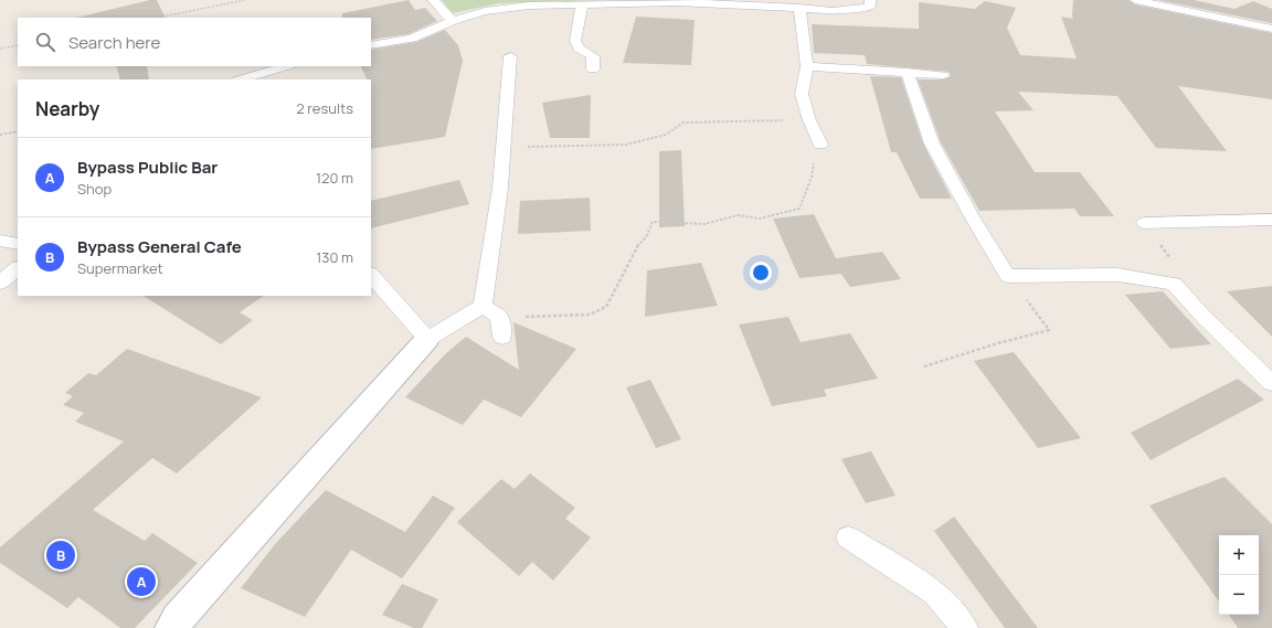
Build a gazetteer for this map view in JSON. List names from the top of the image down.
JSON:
{
  "page": {
    "search": "Search here",
    "heading": ["Nearby", "2 results"],
    "list": [
      {
        "mark": "A",
        "name": "Bypass Public Bar",
        "note": "Shop",
        "value": "120 m"
      },
      {
        "mark": "B",
        "name": "Bypass General Cafe",
        "note": "Supermarket",
        "value": "130 m"
      }
    ],
    "map_buttons": ["+", "−"],
    "pins": ["B", "A"]
  }
}
